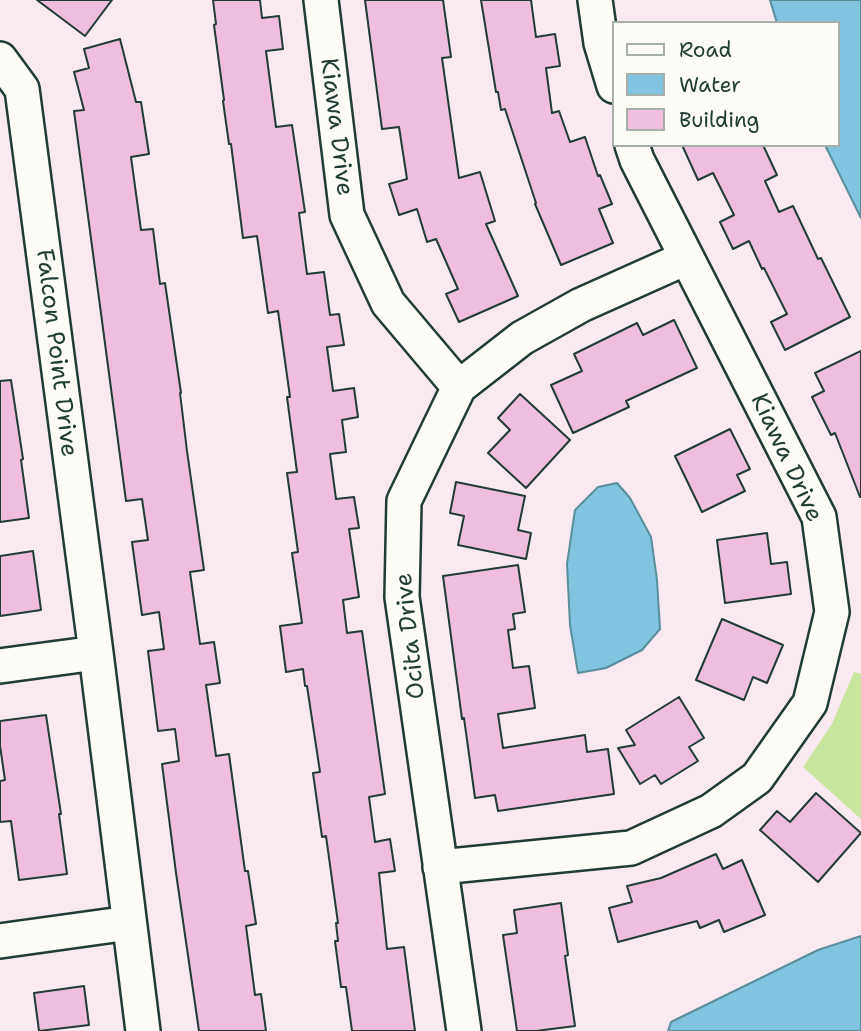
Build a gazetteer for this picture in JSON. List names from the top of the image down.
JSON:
{
  "streets": {
    "street": ["Kiawa Drive", "Falcon Point Drive", "Ocita Drive"]
  },
  "crossings": [
    ["Kiawa Drive", "Ocita Drive"]
  ],
  "legend": ["Road", "Water", "Building"]
}
